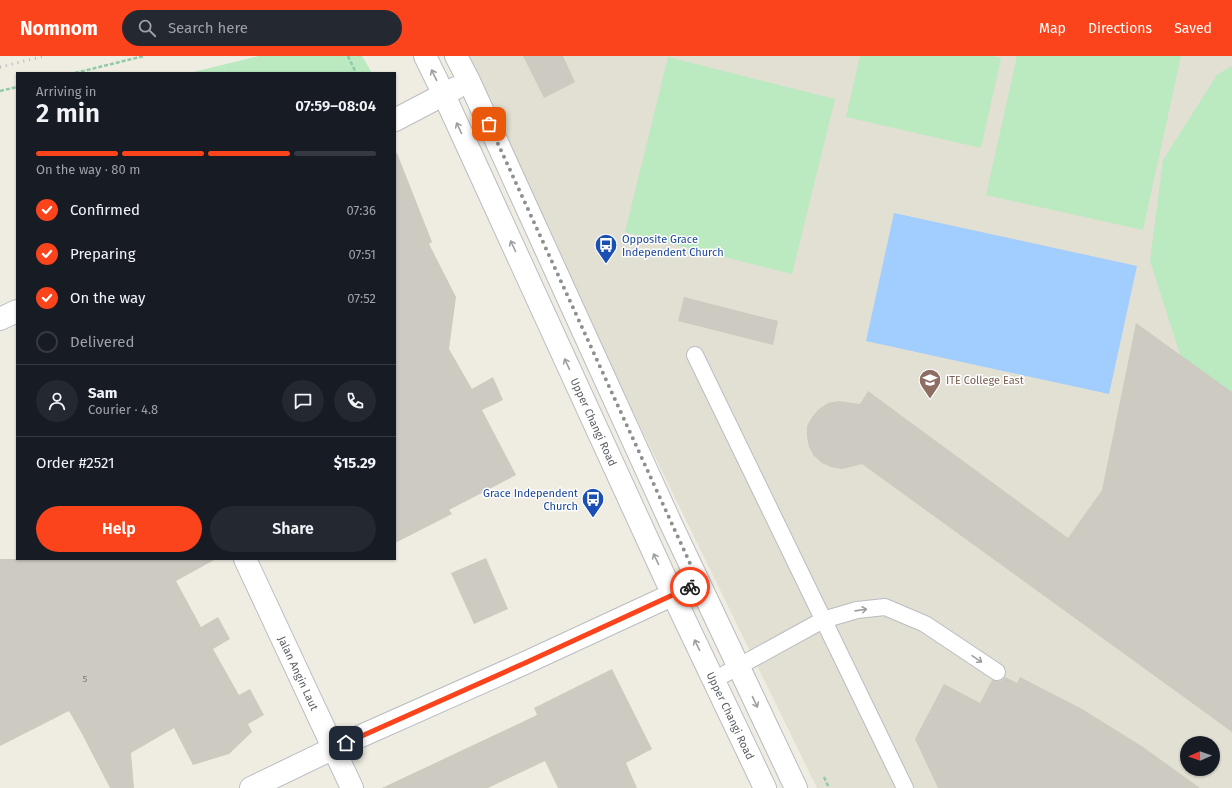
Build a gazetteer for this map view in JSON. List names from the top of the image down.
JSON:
{
  "streets": {
    "street": ["Upper Changi Road", "Jalan Angin Laut"]
  },
  "places": {
    "bus stop": ["Opposite Grace Independent Church", "Grace Independent Church"],
    "school or university": ["ITE College East"]
  },
  "house_numbers": ["5"],
  "north": "left",
  "page": {
    "header": "Nomnom",
    "search": "Search here",
    "nav": ["Map", "Directions", "Saved"],
    "heading": ["2 min", "Arriving in", "07:59–08:04"],
    "panel": [
      "Sam",
      "Courier · 4.8",
      "Order #2521",
      "$15.29"
    ],
    "bar": "On the way · 80 m",
    "list": [
      ["Confirmed", "07:36"],
      ["Preparing", "07:51"],
      ["On the way", "07:52"],
      "Delivered"
    ],
    "buttons": ["Help", "Share"]
  }
}
